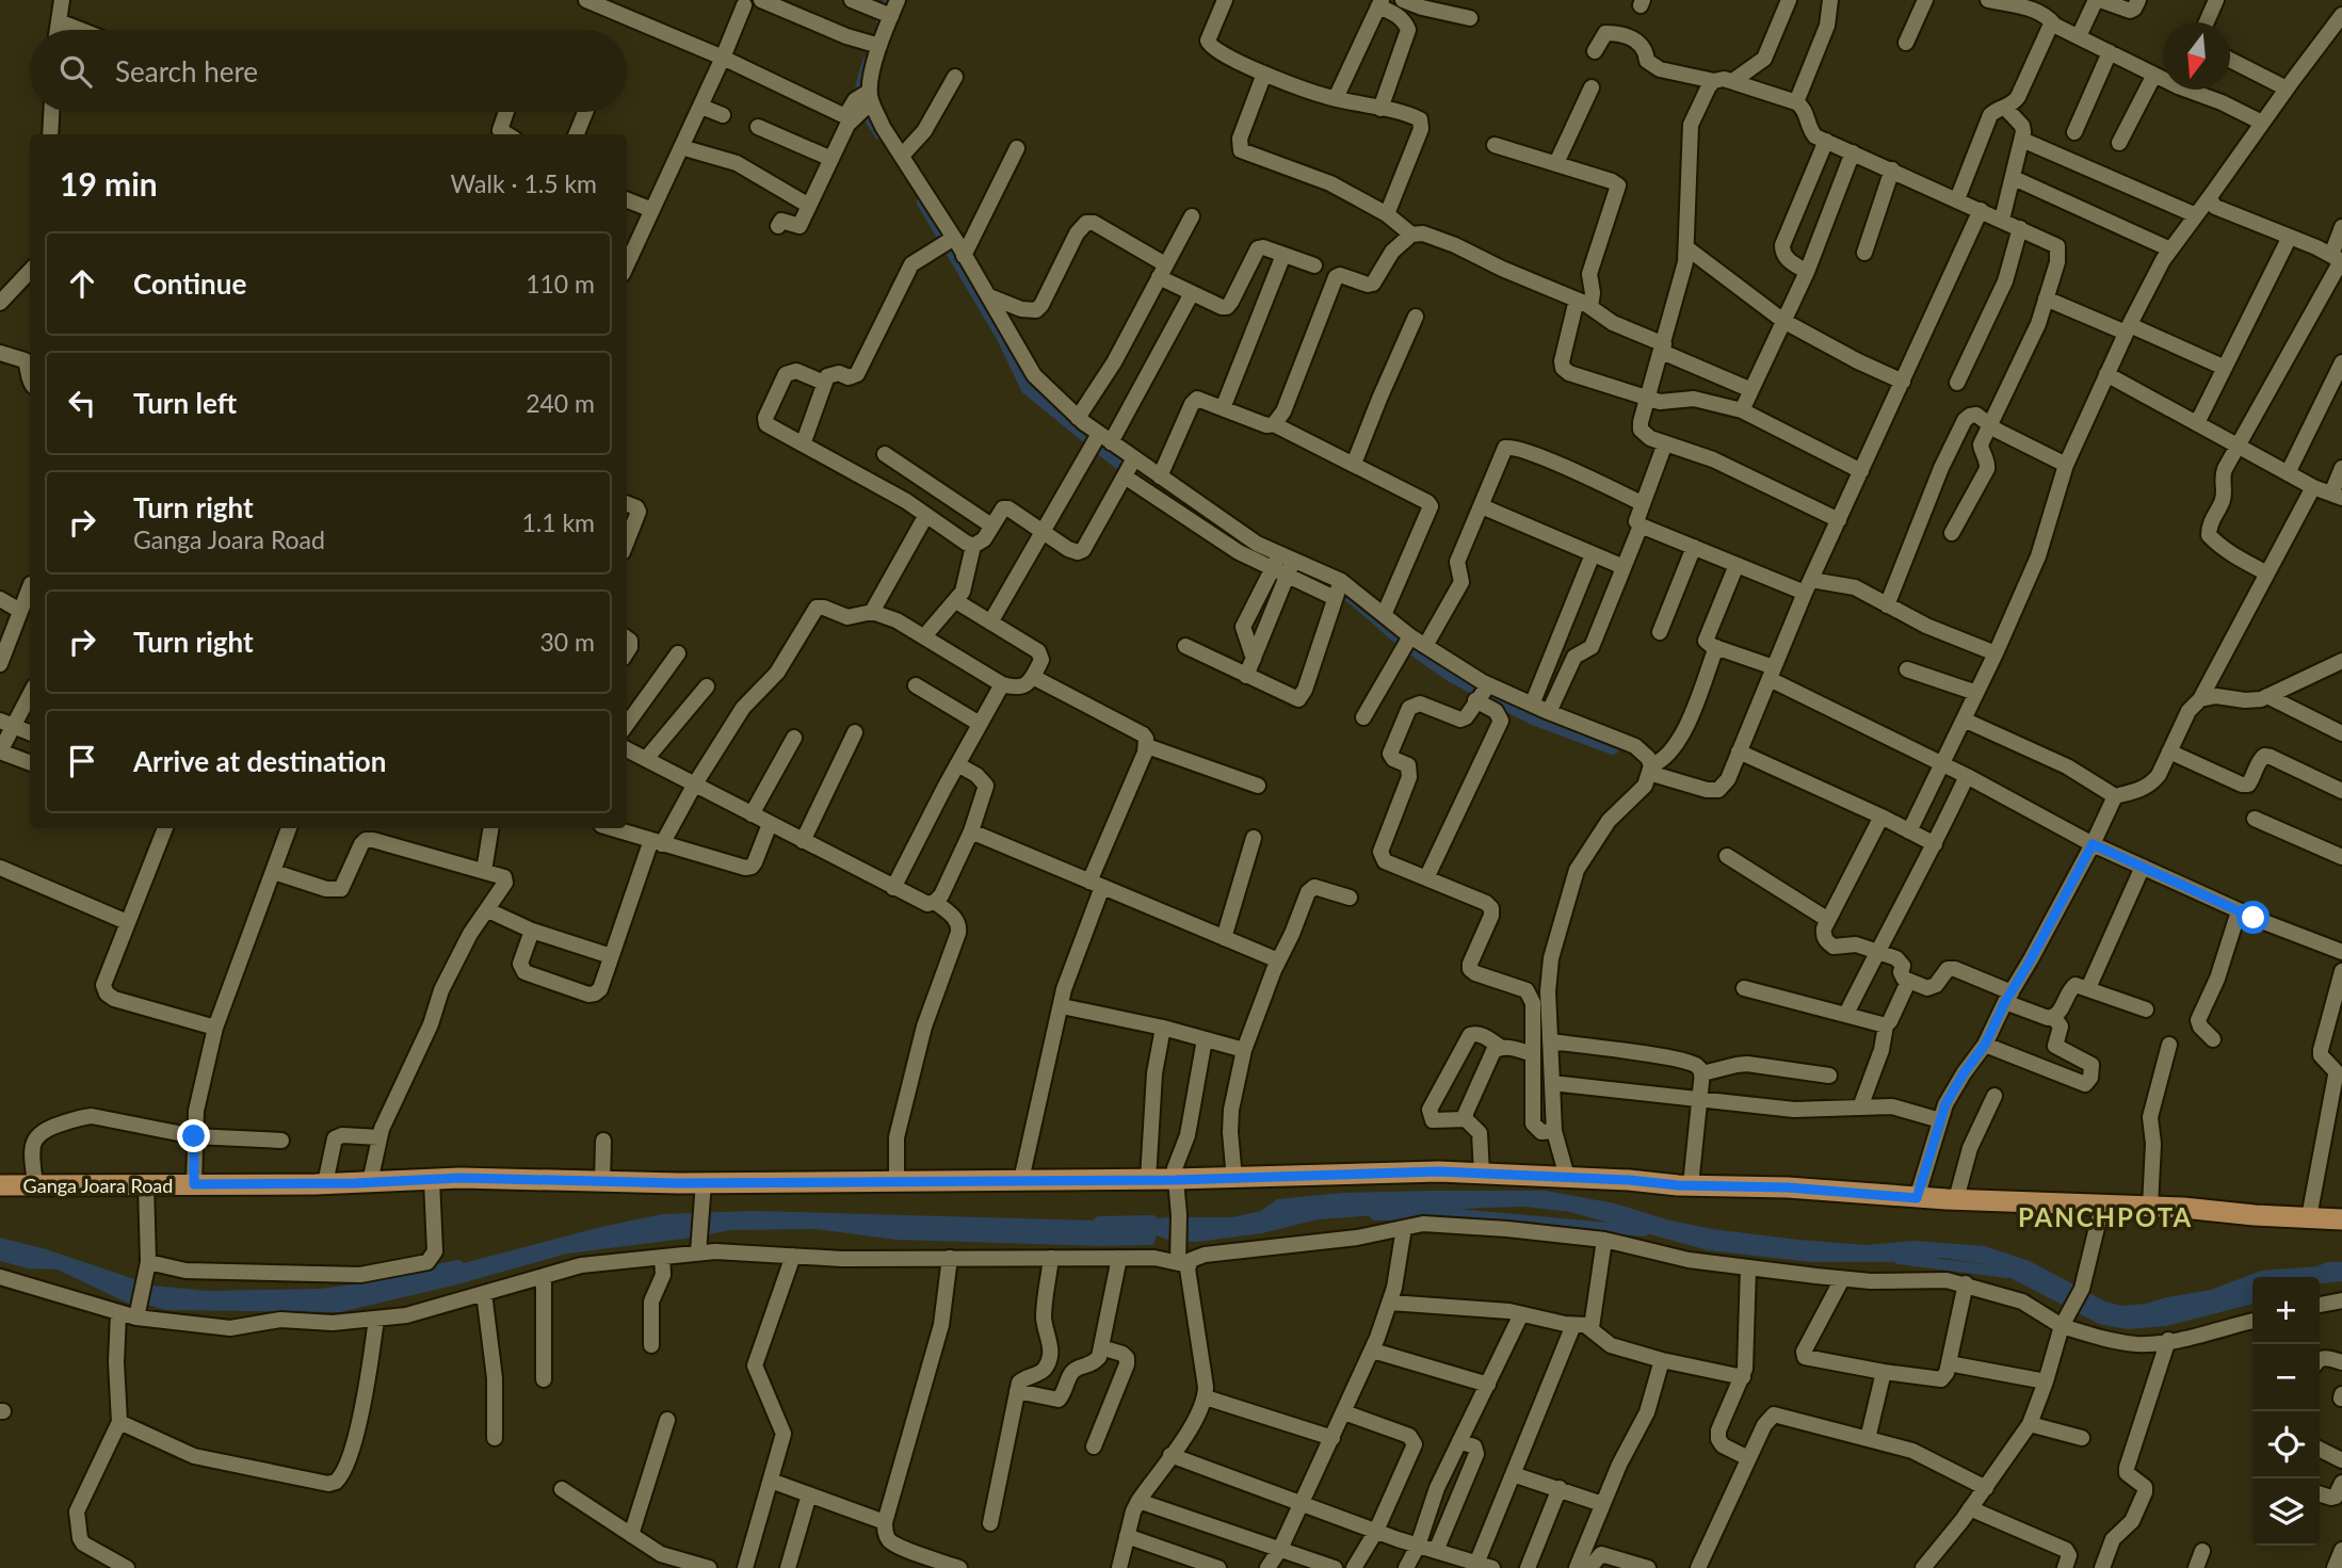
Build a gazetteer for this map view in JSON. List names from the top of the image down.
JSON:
{
  "streets": {
    "main road": ["Ganga Joara Road"]
  },
  "districts": ["PANCHPOTA"],
  "north": "bottom",
  "page": {
    "search": "Search here",
    "heading": ["19 min", "Walk · 1.5 km"],
    "list": [
      ["Continue", "110 m"],
      ["Turn left", "240 m"],
      ["Turn right", "Ganga Joara Road", "1.1 km"],
      ["Turn right", "30 m"],
      "Arrive at destination"
    ],
    "map_buttons": ["+", "−"]
  }
}
